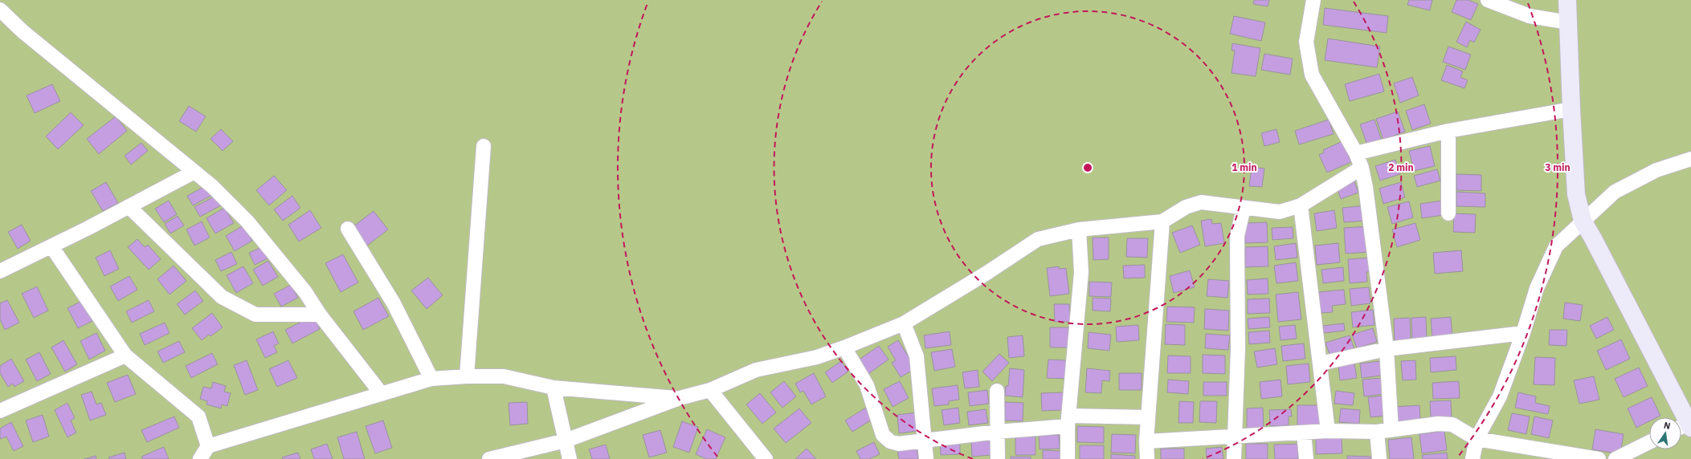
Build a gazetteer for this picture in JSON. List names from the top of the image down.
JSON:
{
  "north": "top",
  "rings": ["1 min", "2 min", "3 min"]
}
